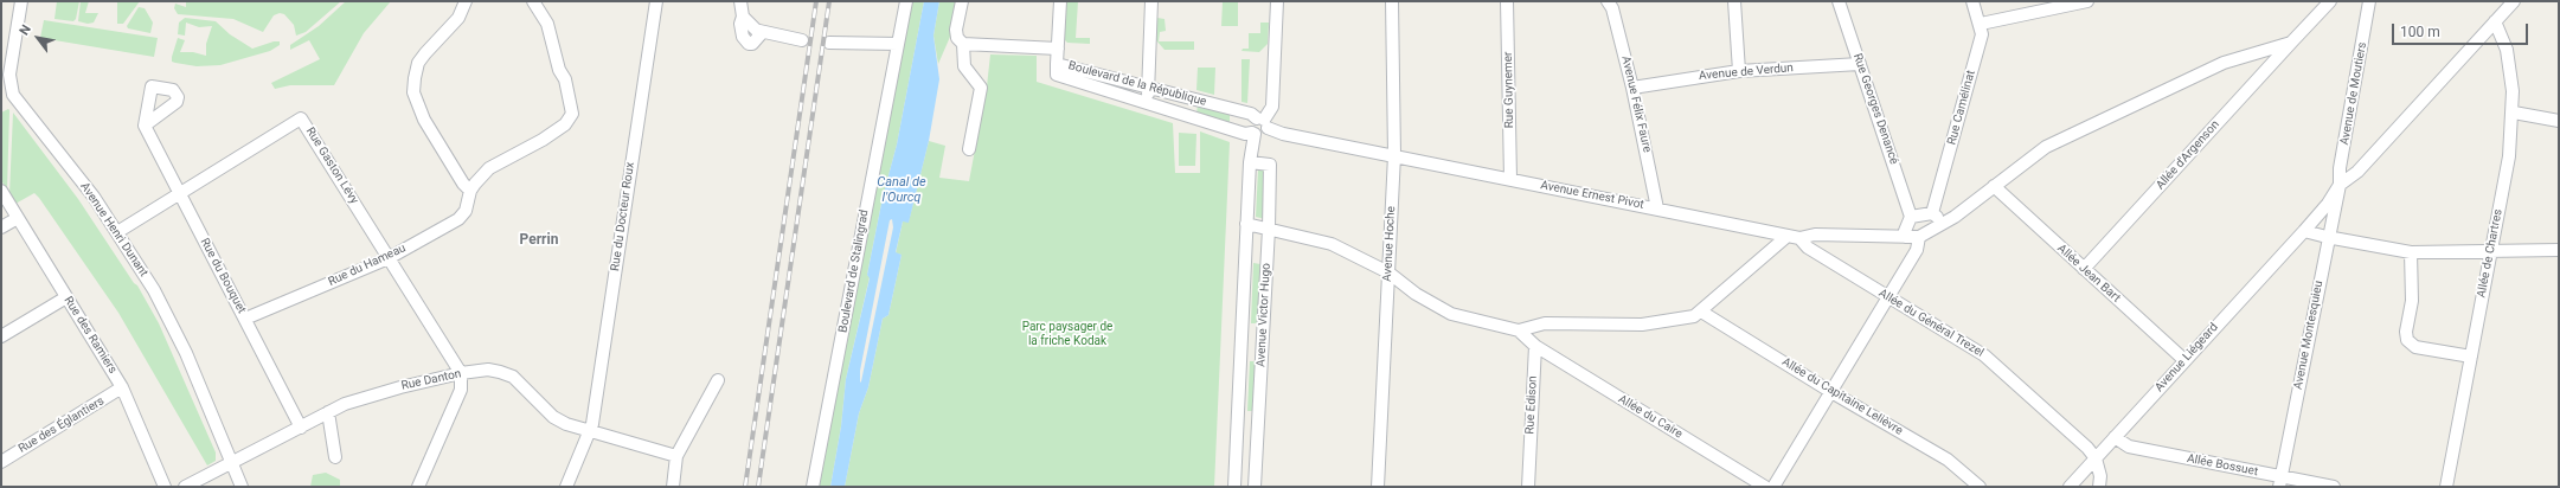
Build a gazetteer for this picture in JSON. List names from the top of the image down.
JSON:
{
  "streets": {
    "street": [
      "Avenue de Verdun",
      "Boulevard de la République",
      "Rue Guynemer",
      "Avenue de Moutiers",
      "Avenue Félix Faure",
      "Rue Camélinat",
      "Rue Georges Denancé",
      "Allée d'Argenson",
      "Rue Gaston Lévy",
      "Avenue Ernest Pivot",
      "Rue du Docteur Roux",
      "Avenue Henri Dunant",
      "Avenue Hoche",
      "Allée de Chartres",
      "Rue du Hameau",
      "Boulevard de Stalingrad",
      "Allée Jean Bart",
      "Rue du Bouquet",
      "Avenue Victor Hugo",
      "Allée du Général Trezel",
      "Rue des Ramiers",
      "Avenue Montesquieu",
      "Avenue Liégeard",
      "Rue Danton",
      "Allée du Capitaine Lelièvre",
      "Rue Edison",
      "Allée du Caire",
      "Rue des Églantiers",
      "Allée Bossuet"
    ]
  },
  "crossings": [
    ["Avenue de Verdun", "Avenue Félix Faure"],
    ["Avenue de Verdun", "Rue Georges Denancé"],
    ["Boulevard de la République", "Avenue Ernest Pivot"],
    ["Boulevard de la République", "Avenue Victor Hugo"],
    ["Rue Guynemer", "Avenue Ernest Pivot"],
    ["Avenue de Moutiers", "Avenue Montesquieu"],
    ["Avenue de Moutiers", "Avenue Liégeard"],
    ["Avenue Félix Faure", "Avenue Ernest Pivot"],
    ["Allée d'Argenson", "Allée Jean Bart"],
    ["Rue Gaston Lévy", "Avenue Henri Dunant"],
    ["Rue Gaston Lévy", "Rue du Hameau"],
    ["Rue Gaston Lévy", "Rue du Bouquet"],
    ["Rue Gaston Lévy", "Rue Danton"],
    ["Avenue Ernest Pivot", "Avenue Hoche"],
    ["Avenue Ernest Pivot", "Avenue Victor Hugo"],
    ["Avenue Ernest Pivot", "Allée du Général Trezel"],
    ["Rue du Docteur Roux", "Rue Danton"],
    ["Avenue Henri Dunant", "Rue Danton"],
    ["Allée de Chartres", "Avenue Liégeard"],
    ["Rue du Hameau", "Rue du Bouquet"],
    ["Allée Jean Bart", "Avenue Liégeard"],
    ["Rue du Bouquet", "Rue Danton"],
    ["Allée du Général Trezel", "Avenue Liégeard"],
    ["Rue des Ramiers", "Rue des Églantiers"],
    ["Avenue Montesquieu", "Avenue Liégeard"],
    ["Avenue Montesquieu", "Allée Bossuet"],
    ["Avenue Liégeard", "Allée Bossuet"],
    ["Rue Edison", "Allée du Caire"]
  ],
  "districts": ["Perrin"],
  "water": ["Canal de l'Ourcq"],
  "parks": ["Parc paysager de la friche Kodak"],
  "scale_bar": "100 m",
  "north": "top left"
}
